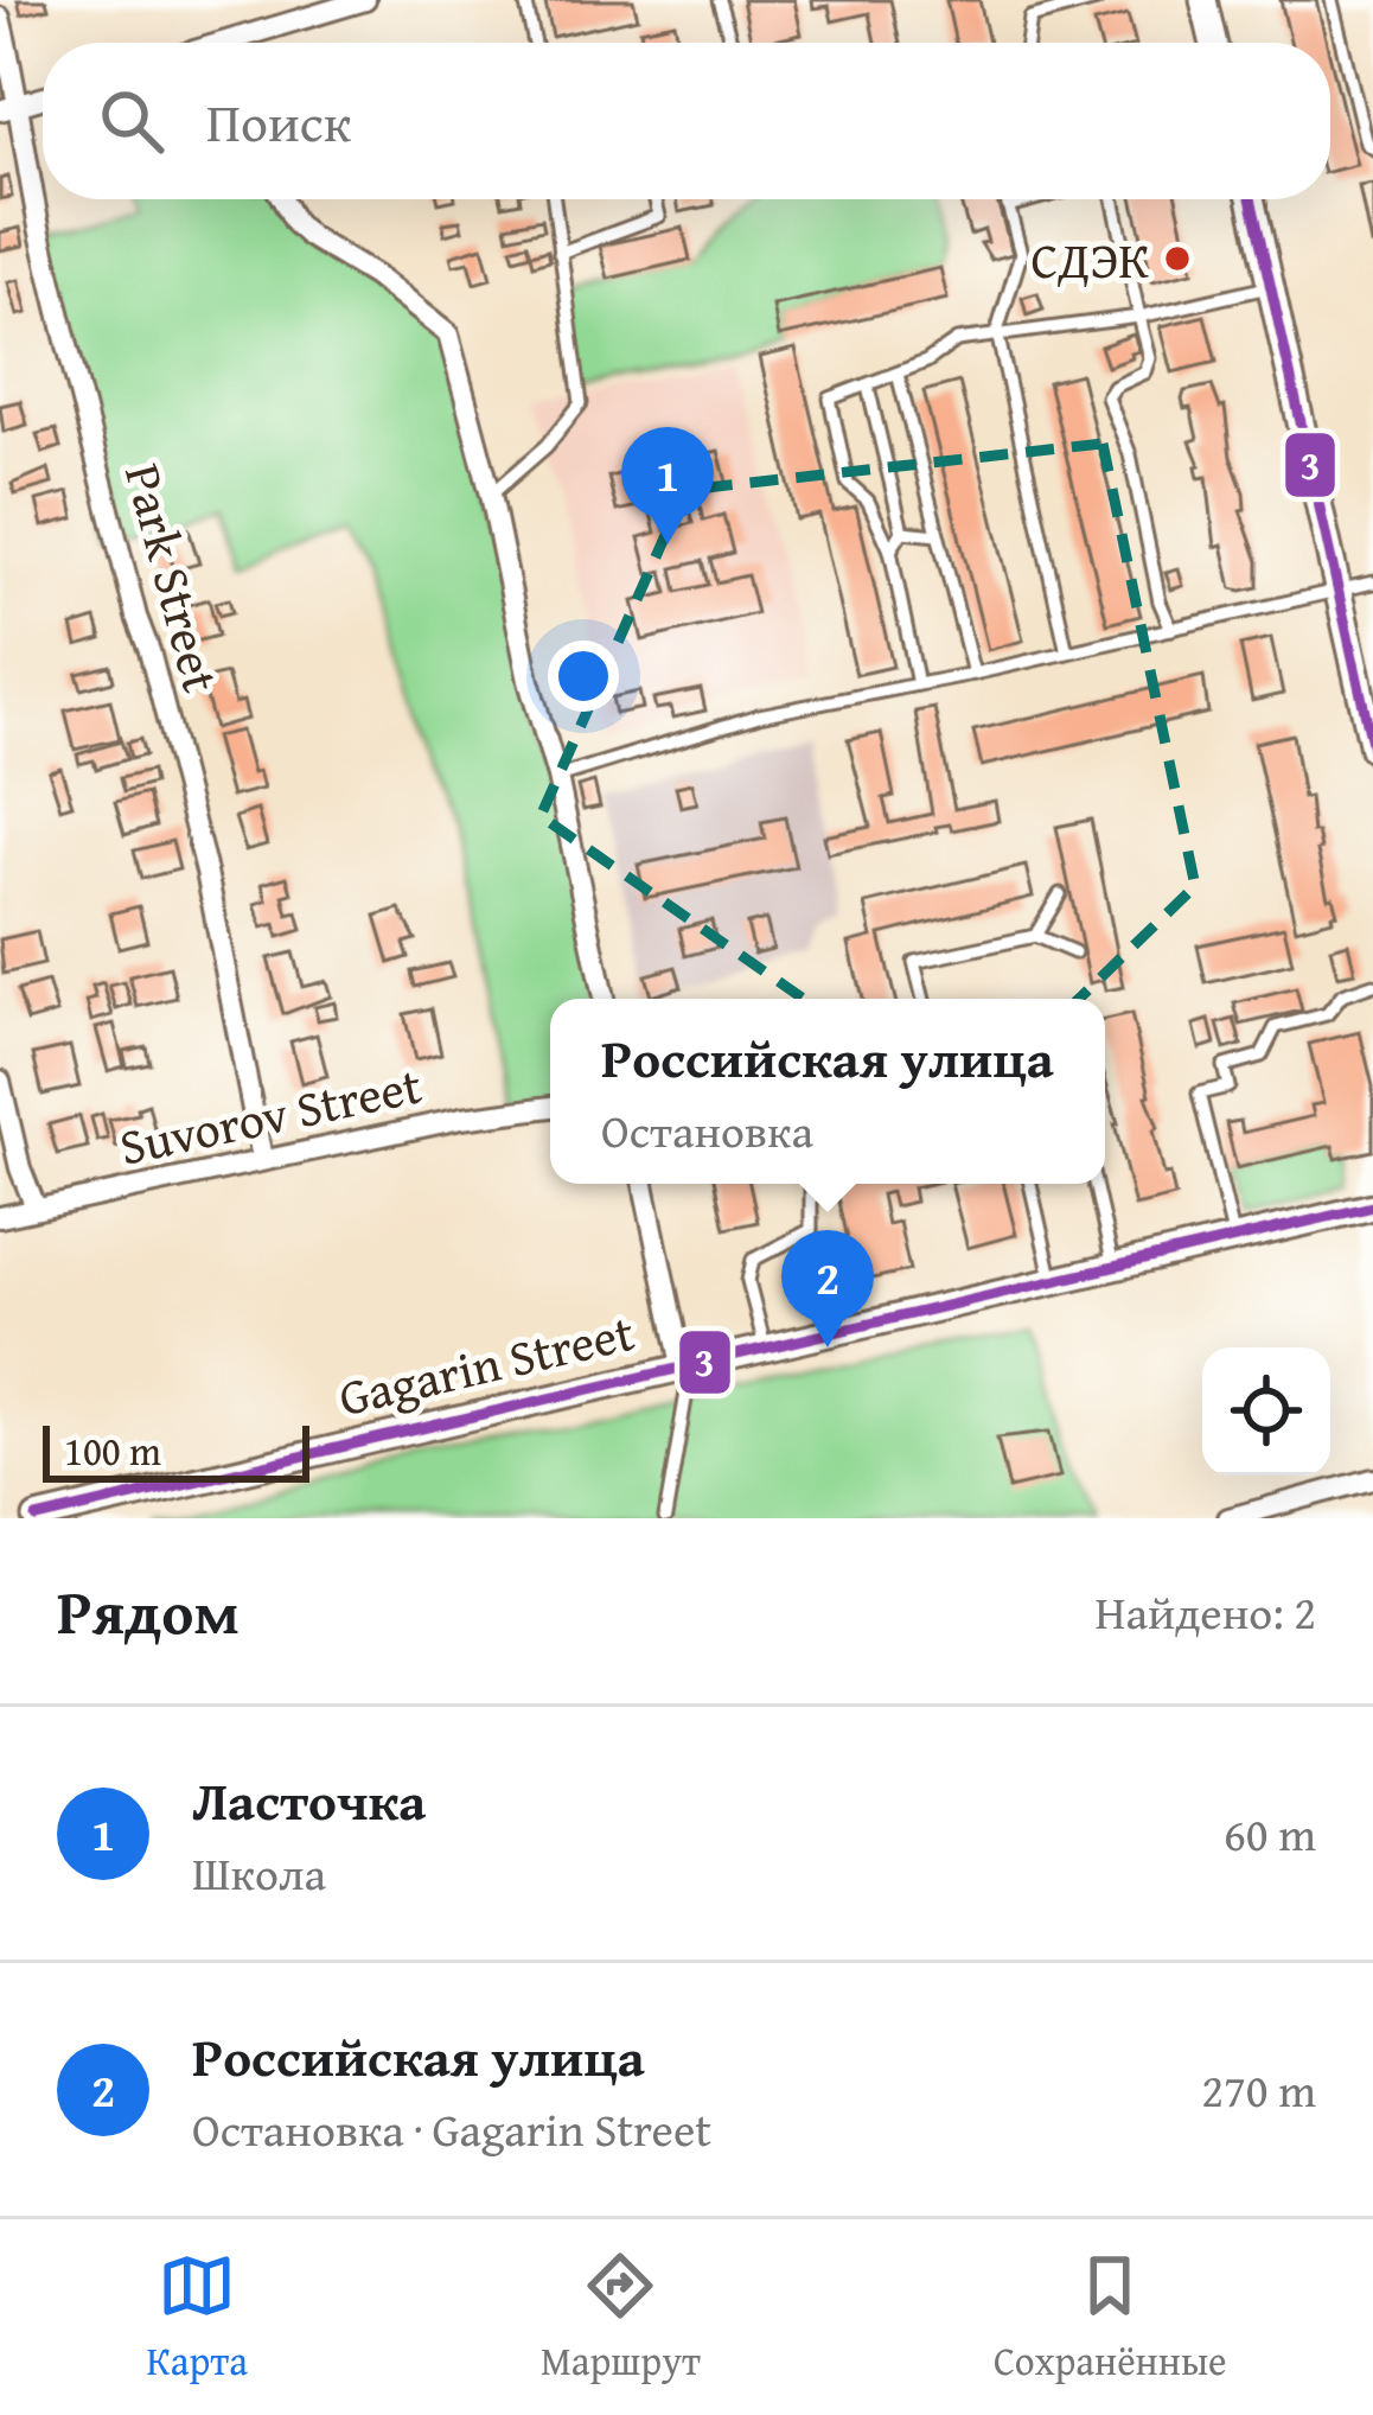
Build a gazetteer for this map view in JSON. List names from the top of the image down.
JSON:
{
  "streets": {
    "street": ["Park Street", "Suvorov Street", "Gagarin Street"]
  },
  "crossings": [
    ["Park Street", "Suvorov Street"]
  ],
  "places": ["СДЭК"],
  "lines": ["transit line 3"],
  "scale_bar": "100 m",
  "page": {
    "search": "Поиск",
    "pins": ["1", "2"],
    "popup": ["Российская улица", "Остановка"],
    "scale": "100 m",
    "heading": ["Рядом", "Найдено: 2"],
    "list": [
      {
        "mark": "1",
        "name": "Ласточка",
        "note": "Школа",
        "value": "60 m"
      },
      {
        "mark": "2",
        "name": "Российская улица",
        "note": "Остановка · Gagarin Street",
        "value": "270 m"
      }
    ],
    "nav": ["Карта", "Маршрут", "Сохранённые"]
  }
}
